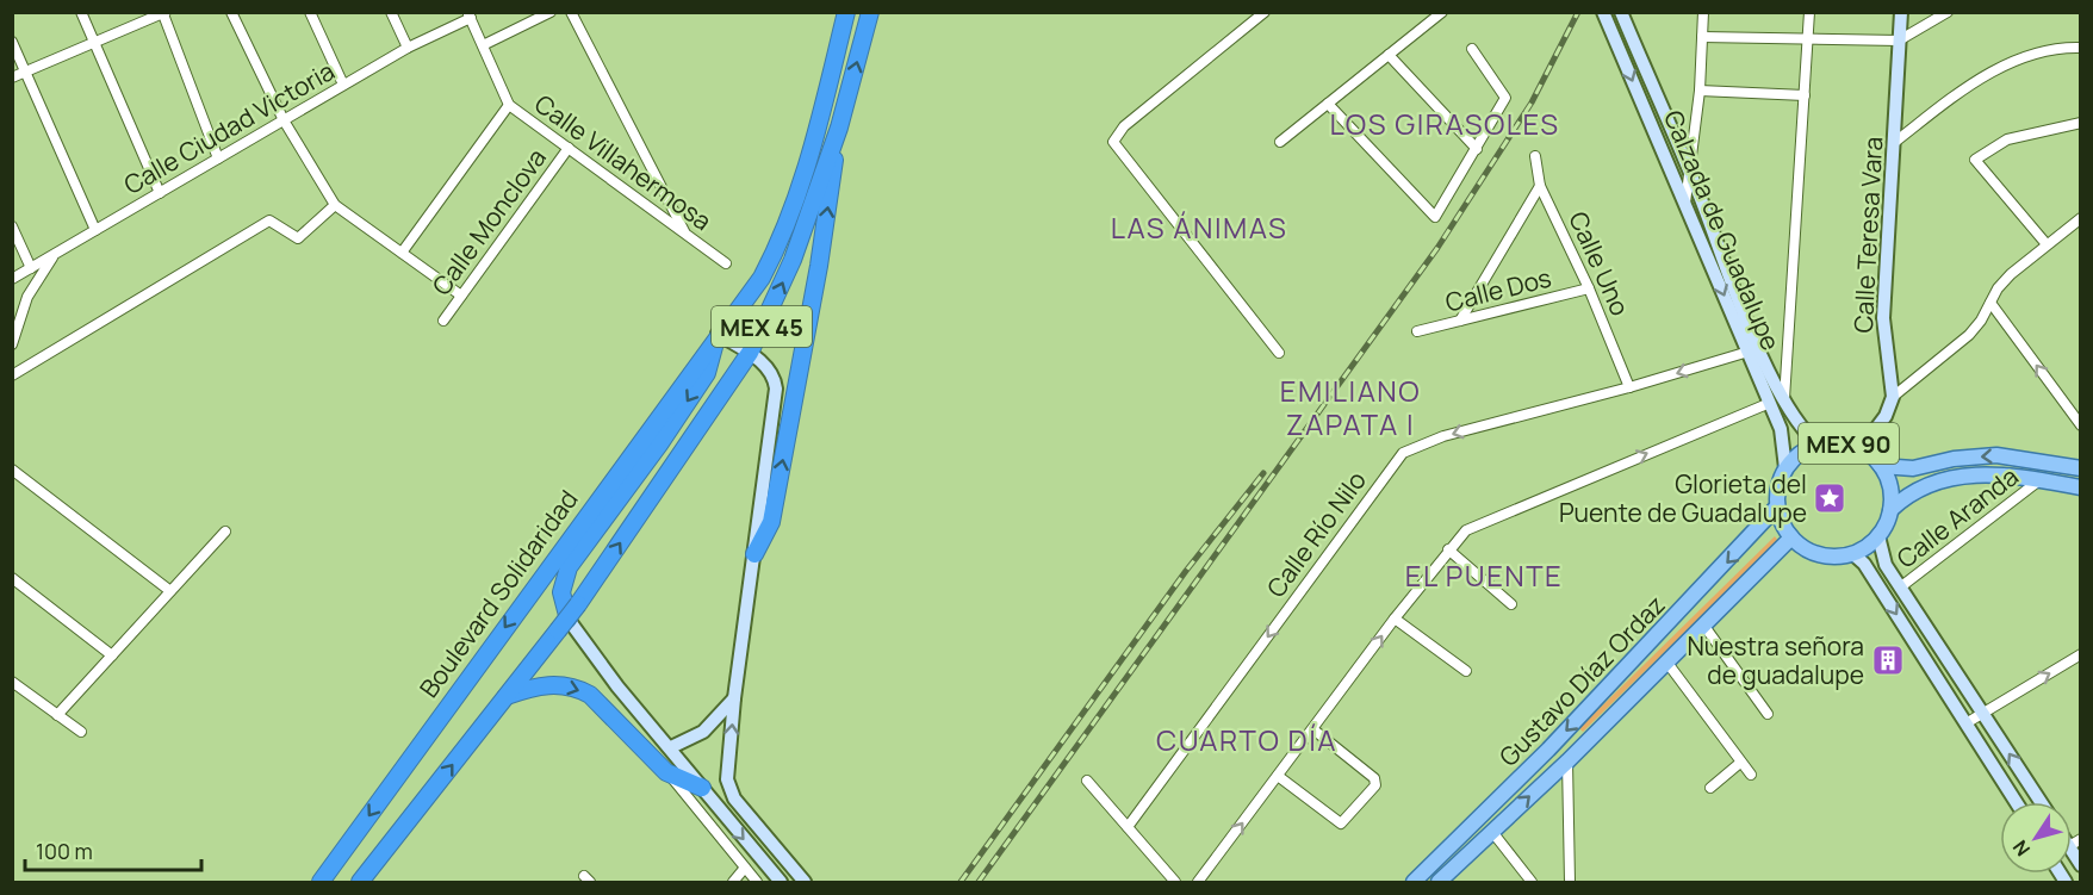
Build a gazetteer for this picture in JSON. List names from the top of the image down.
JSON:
{
  "streets": {
    "highway": ["MEX 45", "Boulevard Solidaridad"],
    "main road": [
      "Calzada de Guadalupe",
      "Calle Teresa Vara",
      "MEX 90",
      "Gustavo Díaz Ordaz"
    ],
    "street": [
      "Calle Ciudad Victoria",
      "Calle Villahermosa",
      "Calle Monclova",
      "Calle Uno",
      "Calle Dos",
      "Calle Aranda",
      "Calle Río Nilo"
    ]
  },
  "crossings": [
    ["Calle Ciudad Victoria", "Calle Villahermosa"],
    ["Calle Villahermosa", "Calle Monclova"],
    ["Calzada de Guadalupe", "MEX 90"],
    ["Calzada de Guadalupe", "Calle Río Nilo"],
    ["Calzada de Guadalupe", "Gustavo Díaz Ordaz"],
    ["Calle Uno", "Calle Dos"],
    ["Calle Uno", "Calle Río Nilo"],
    ["MEX 90", "Gustavo Díaz Ordaz"]
  ],
  "one_way": ["Calle Río Nilo"],
  "districts": [
    "LOS GIRASOLES",
    "LAS ÁNIMAS",
    "EMILIANO ZAPATA I",
    "EL PUENTE",
    "CUARTO DÍA"
  ],
  "places": {
    "place": ["Glorieta del Puente de Guadalupe"],
    "building": ["Nuestra señora de guadalupe"]
  },
  "scale_bar": "100 m",
  "north": "bottom left"
}
